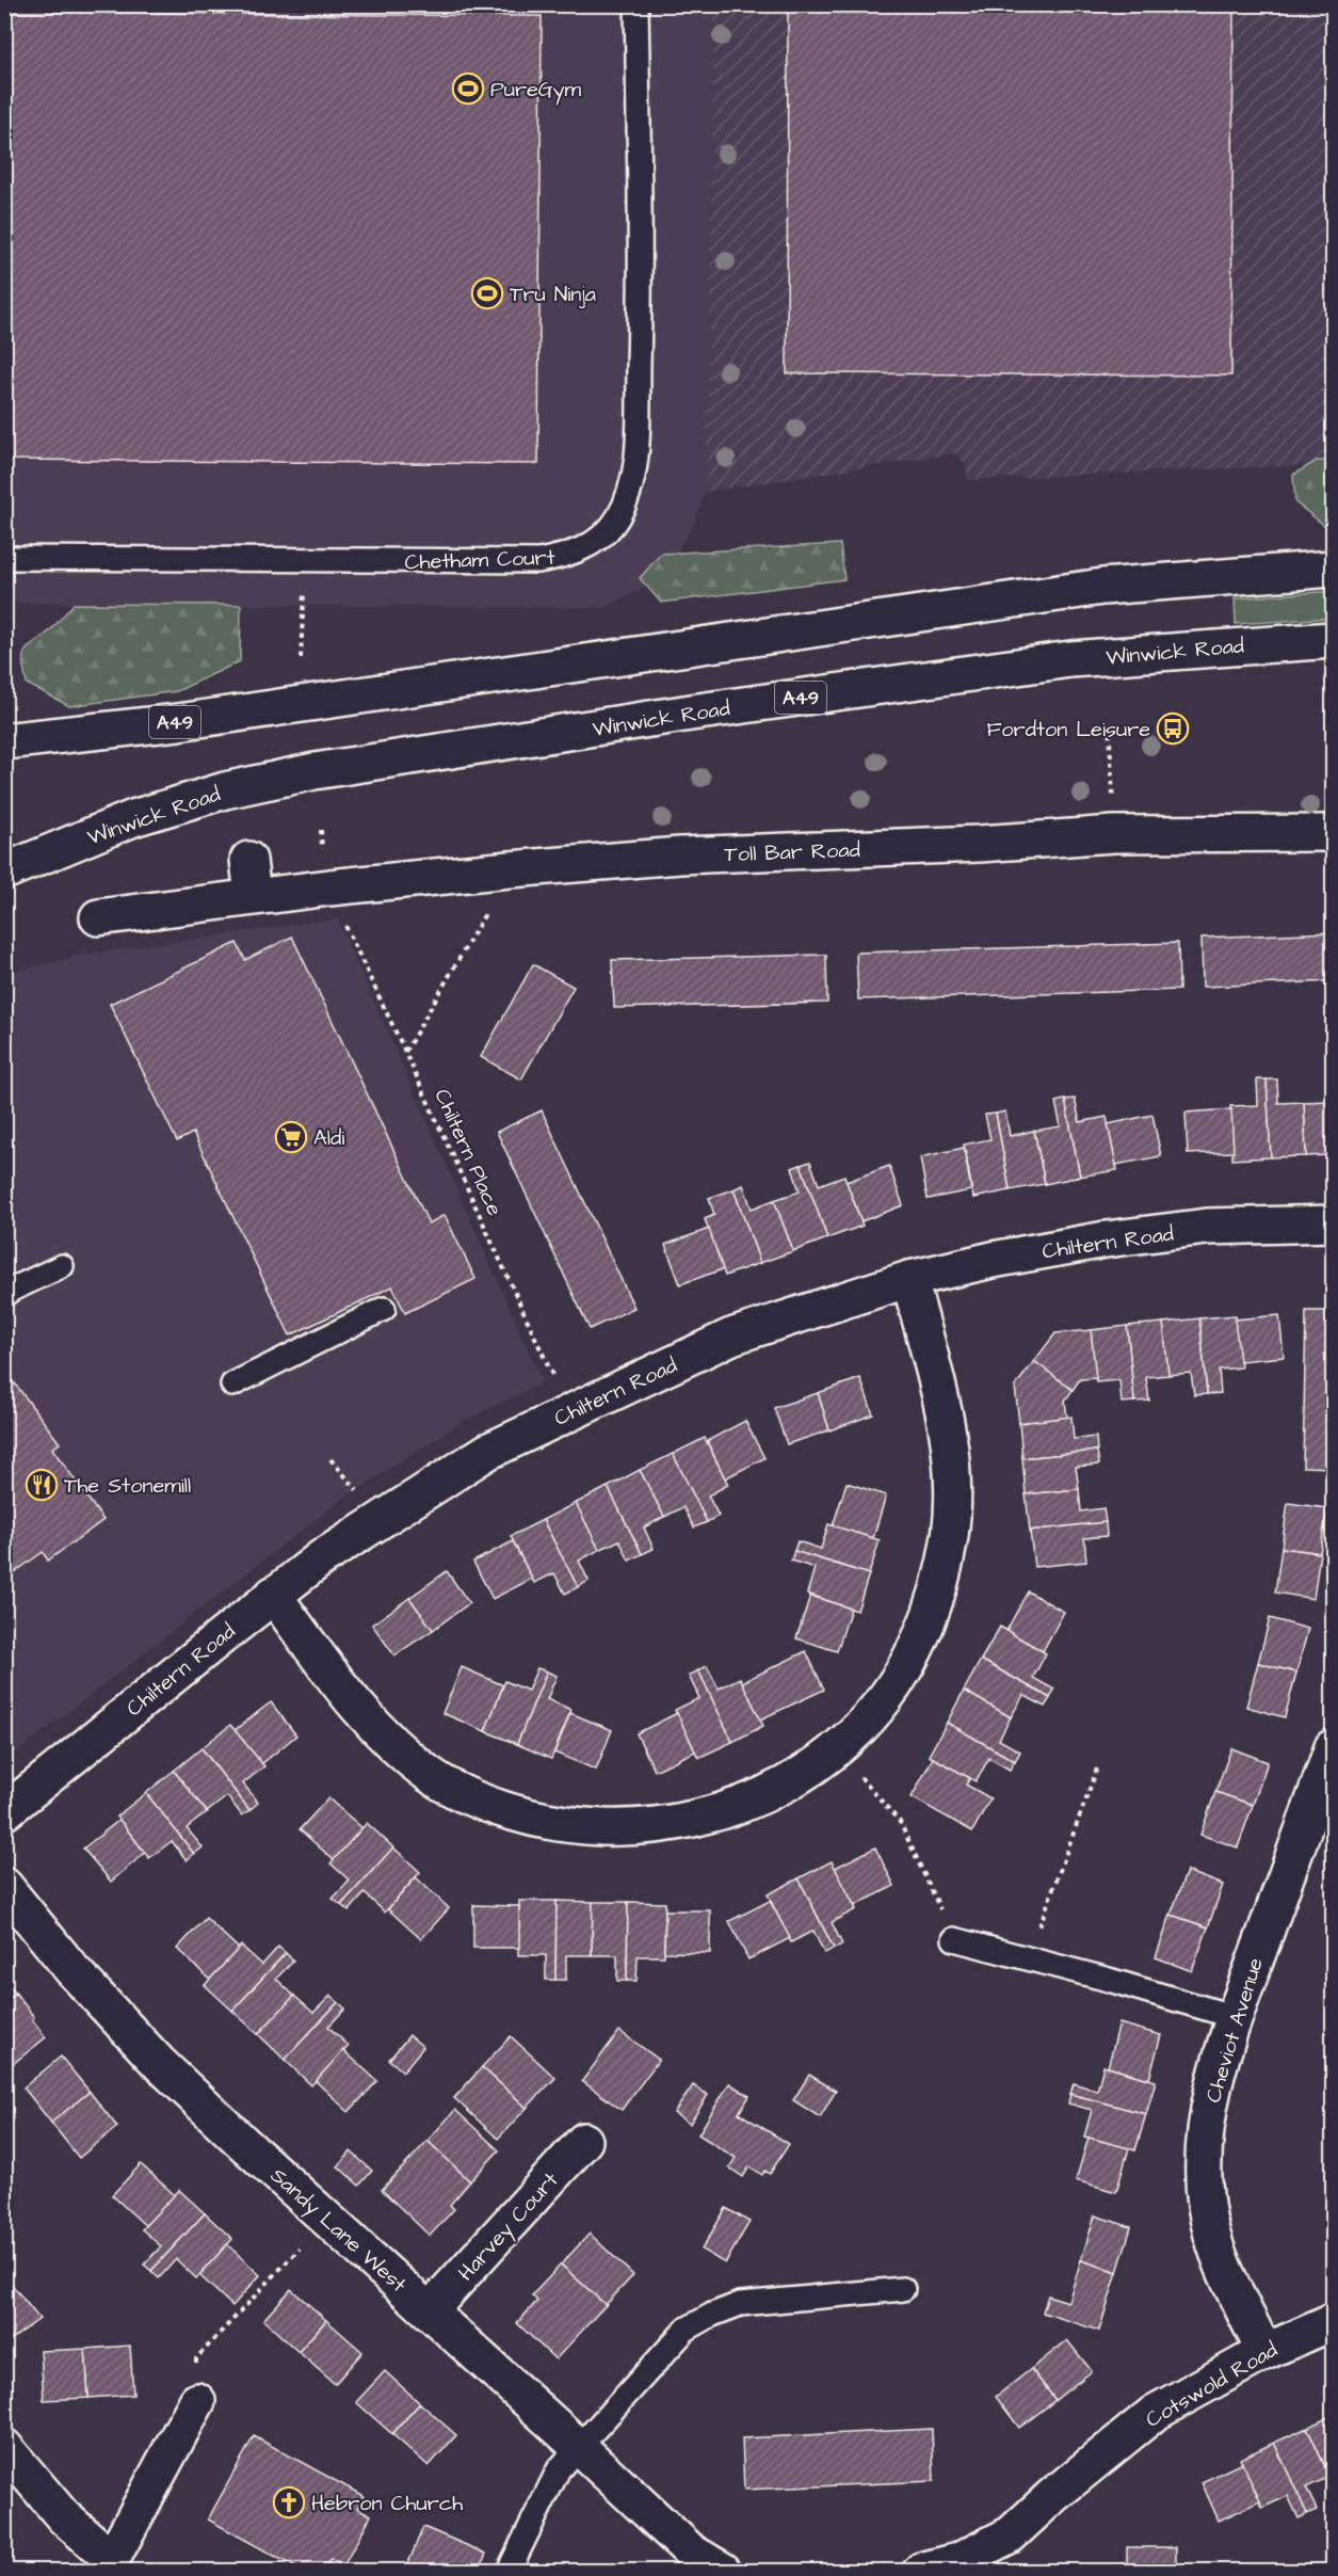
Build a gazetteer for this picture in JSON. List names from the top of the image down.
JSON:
{
  "streets": {
    "main road": [
      "Winwick Road",
      "A49",
      "Toll Bar Road",
      "Chiltern Road",
      "Cheviot Avenue",
      "Harvey Court",
      "Sandy Lane West",
      "Cotswold Road"
    ],
    "lane": ["Chetham Court"],
    "path": ["Chiltern Place"]
  },
  "crossings": [
    ["Chiltern Place", "Chiltern Road"],
    ["Cheviot Avenue", "Cotswold Road"],
    ["Harvey Court", "Sandy Lane West"]
  ],
  "places": {
    "sports": ["PureGym", "Tru Ninja"],
    "bus stop": ["Fordton Leisure"],
    "supermarket": ["Aldi"],
    "restaurant": ["The Stonemill"],
    "church": ["Hebron Church"]
  }
}
